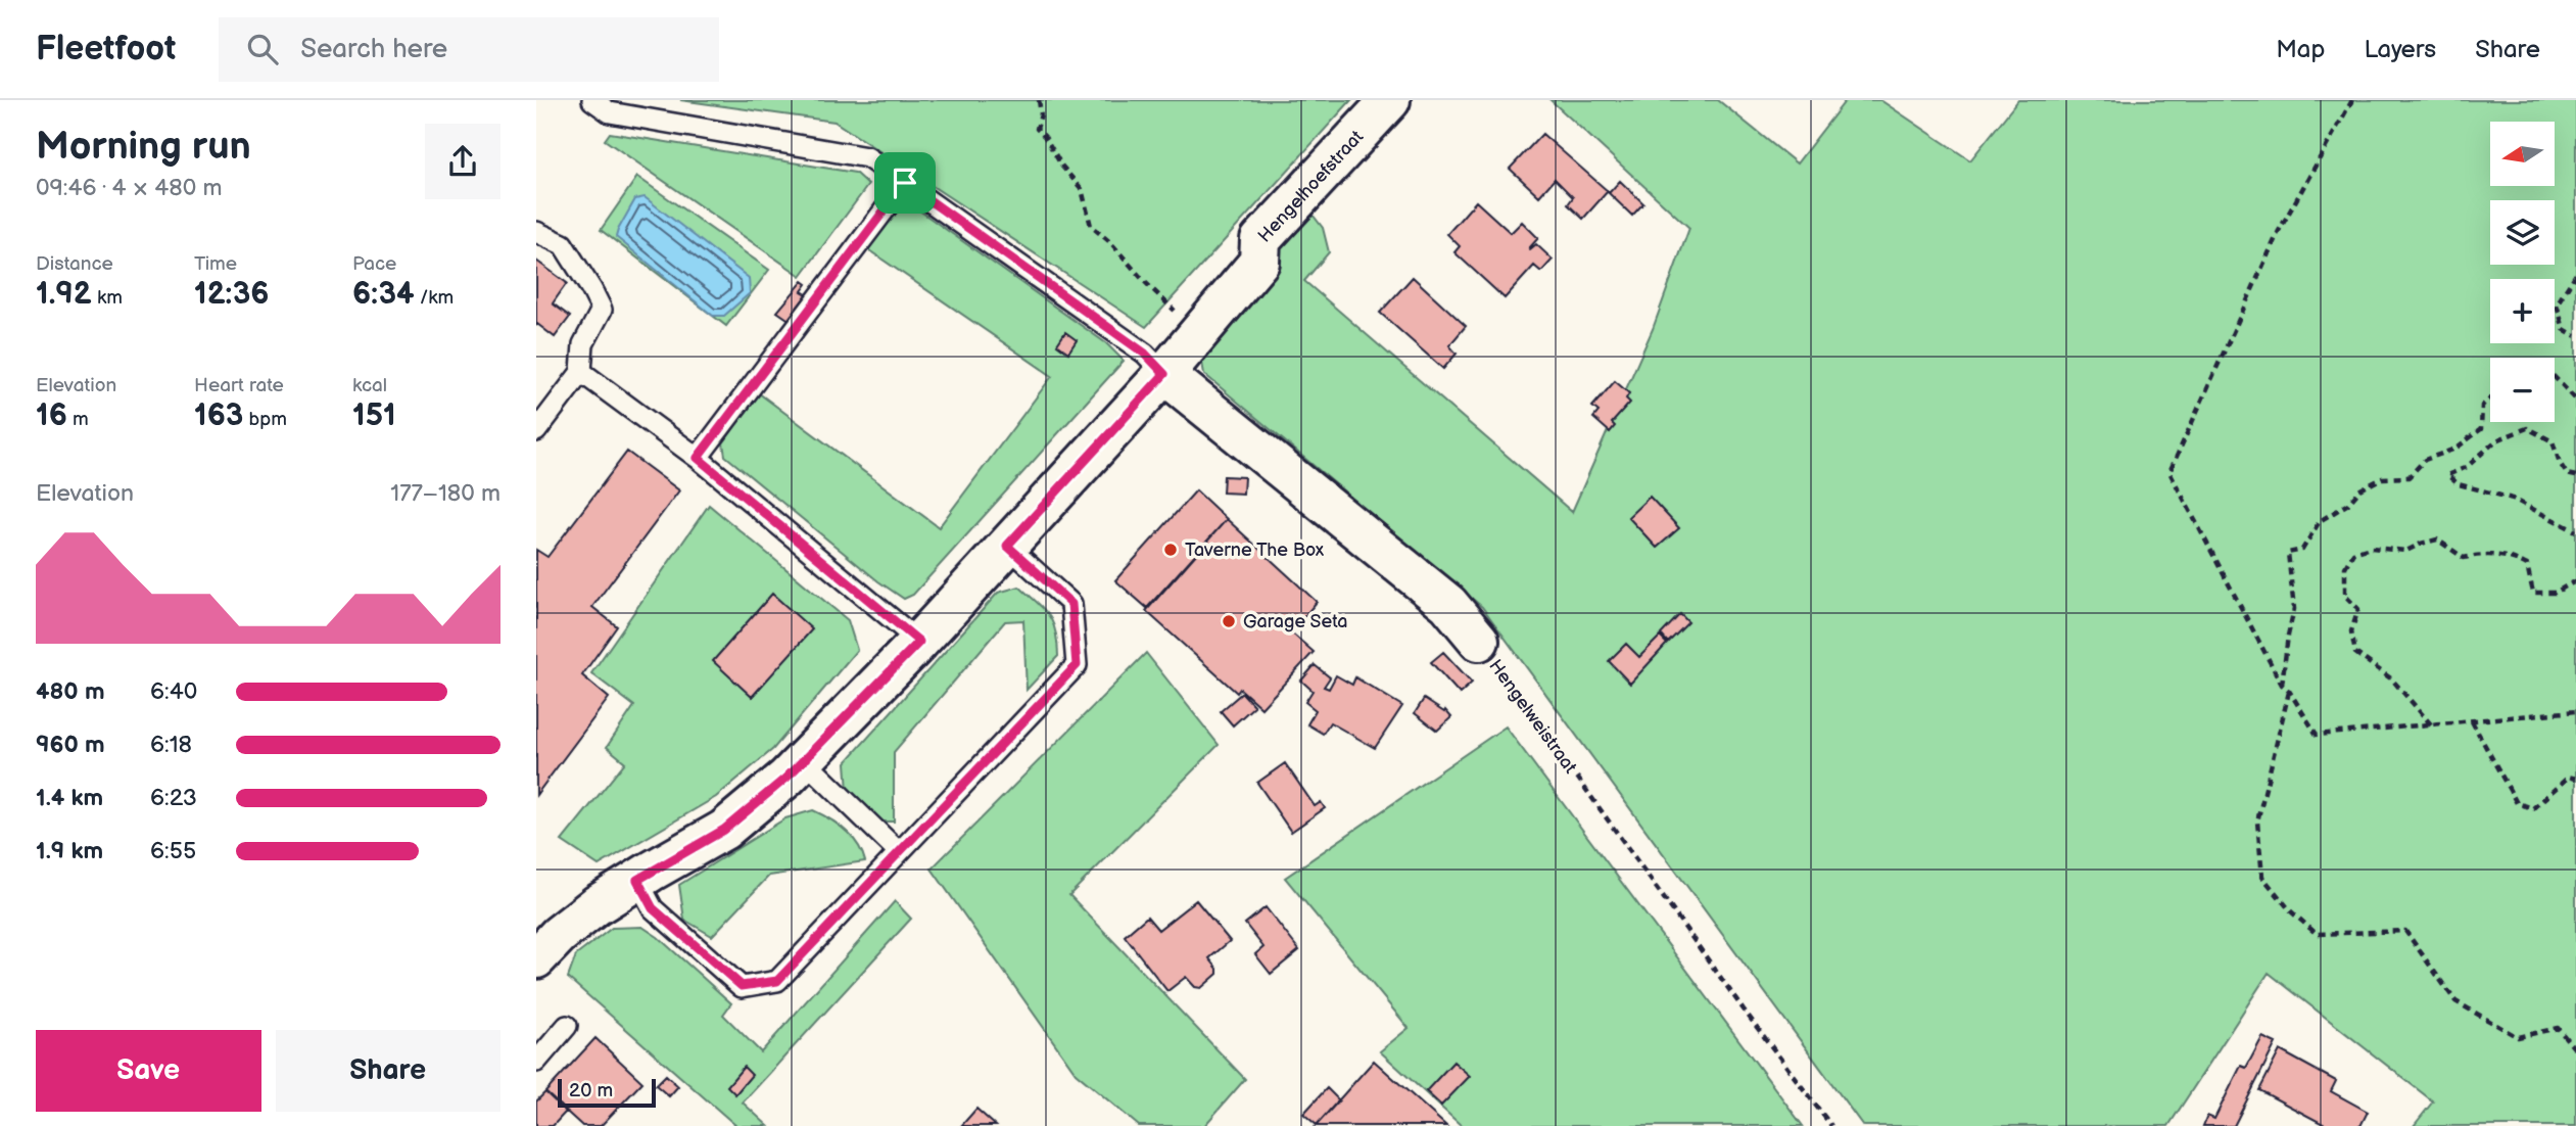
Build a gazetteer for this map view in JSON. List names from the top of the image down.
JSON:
{
  "streets": {
    "street": ["Hengelhoefstraat", "Hengelweistraat"]
  },
  "crossings": [
    ["Hengelhoefstraat", "Hengelweistraat"]
  ],
  "places": ["Taverne The Box", "Garage Seta"],
  "scale_bar": "20 m",
  "north": "left",
  "page": {
    "header": "Fleetfoot",
    "search": "Search here",
    "nav": ["Map", "Layers", "Share"],
    "heading": ["Morning run", "09:46 · 4 × 480 m"],
    "map_buttons": ["+", "−"],
    "stats": [
      ["Distance", "1.92 km"],
      ["Time", "12:36"],
      ["Pace", "6:34 /km"],
      ["Elevation", "16 m"],
      ["Heart rate", "163 bpm"],
      ["kcal", "151"]
    ],
    "chart": ["Elevation", "177–180 m"],
    "list": [
      {
        "name": "480 m",
        "note": "6:40"
      },
      {
        "name": "960 m",
        "note": "6:18"
      },
      {
        "name": "1.4 km",
        "note": "6:23"
      },
      {
        "name": "1.9 km",
        "note": "6:55"
      }
    ],
    "buttons": ["Save", "Share"],
    "scale": "20 m"
  }
}
